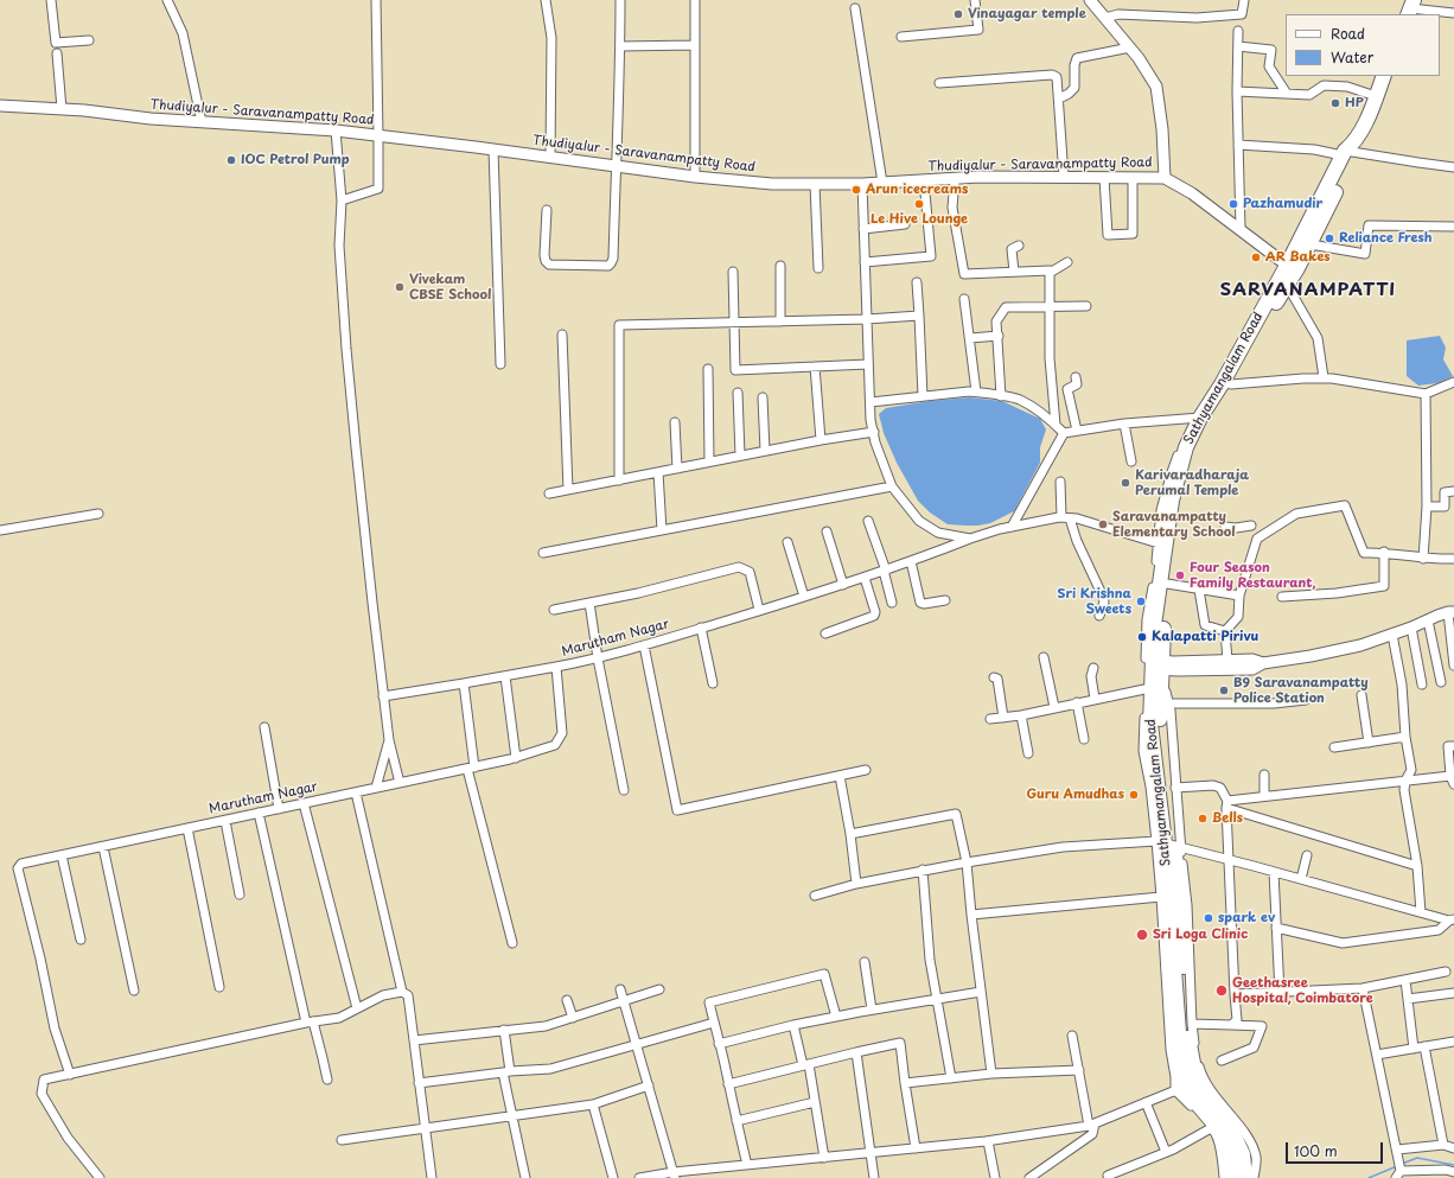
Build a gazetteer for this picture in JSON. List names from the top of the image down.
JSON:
{
  "streets": {
    "highway": ["Sathyamangalam Road"],
    "main road": ["Thudiyalur - Saravanampatty Road"],
    "street": ["Marutham Nagar"]
  },
  "crossings": [
    ["Thudiyalur - Saravanampatty Road", "Sathyamangalam Road"]
  ],
  "districts": ["SARVANAMPATTI"],
  "places": [
    "Vinayagar temple",
    "HP",
    "IOC Petrol Pump",
    "Arun icecreams",
    "Le Hive Lounge",
    "Pazhamudir",
    "Reliance Fresh",
    "AR Bakes",
    "Vivekam CBSE School",
    "Karivaradharaja Perumal Temple",
    "Saravanampatty Elementary School",
    "Four Season Family Restaurant,",
    "Sri Krishna Sweets",
    "Kalapatti Pirivu",
    "B9 Saravanampatty Police Station",
    "Guru Amudhas",
    "Bells",
    "spark ev",
    "Sri Loga Clinic",
    "Geethasree Hospital, Coimbatore"
  ],
  "legend": ["Road", "Water"],
  "scale_bar": "100 m"
}
